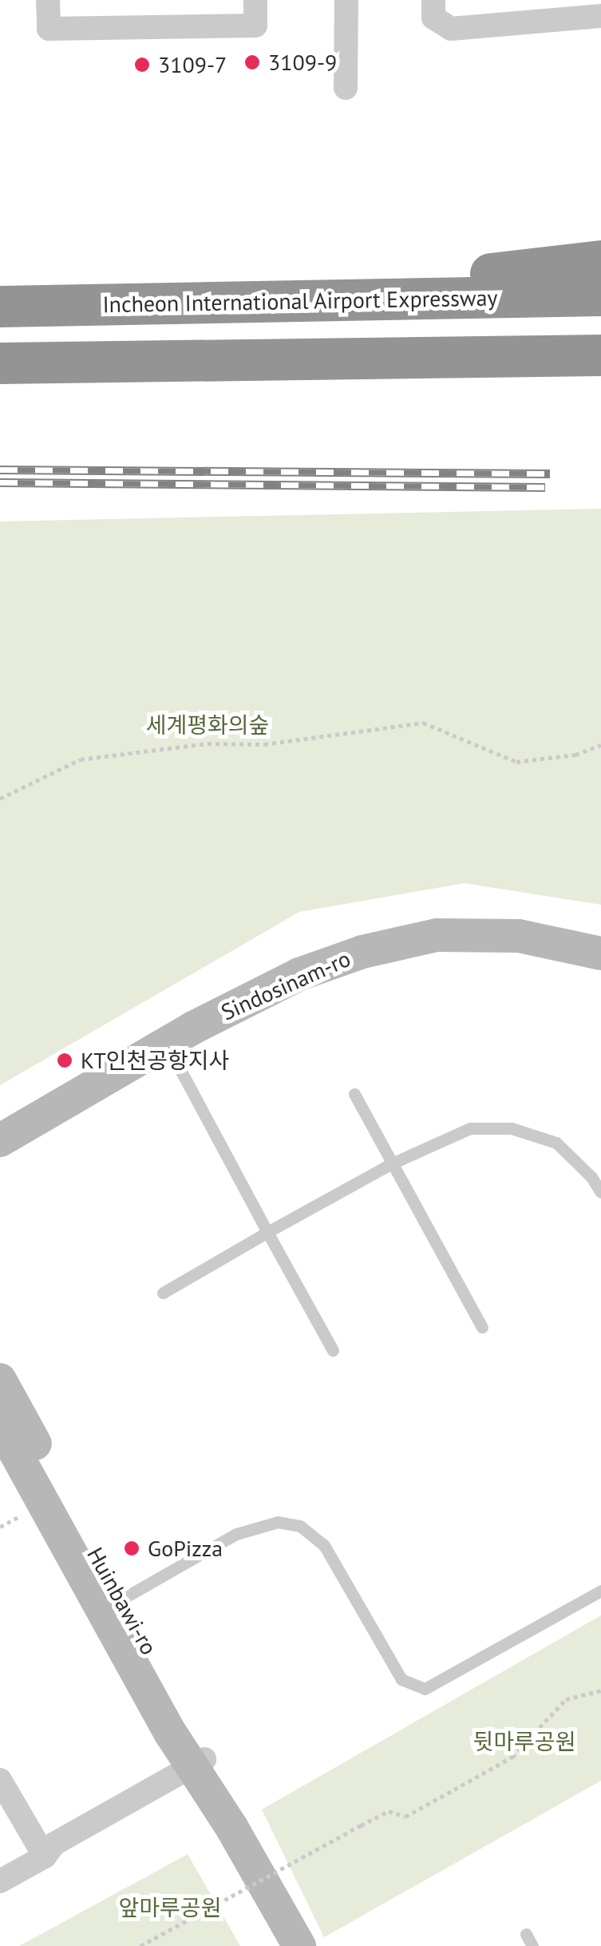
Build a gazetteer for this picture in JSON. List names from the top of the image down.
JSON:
{
  "streets": {
    "highway": ["Incheon International Airport Expressway"],
    "street": ["Sindosinam-ro", "Huinbawi-ro"]
  },
  "parks": ["세계평화의숲", "뒷마루공원", "앞마루공원"],
  "places": [
    "3109-9",
    "3109-7",
    "KT인천공항지사",
    "GoPizza"
  ]
}
